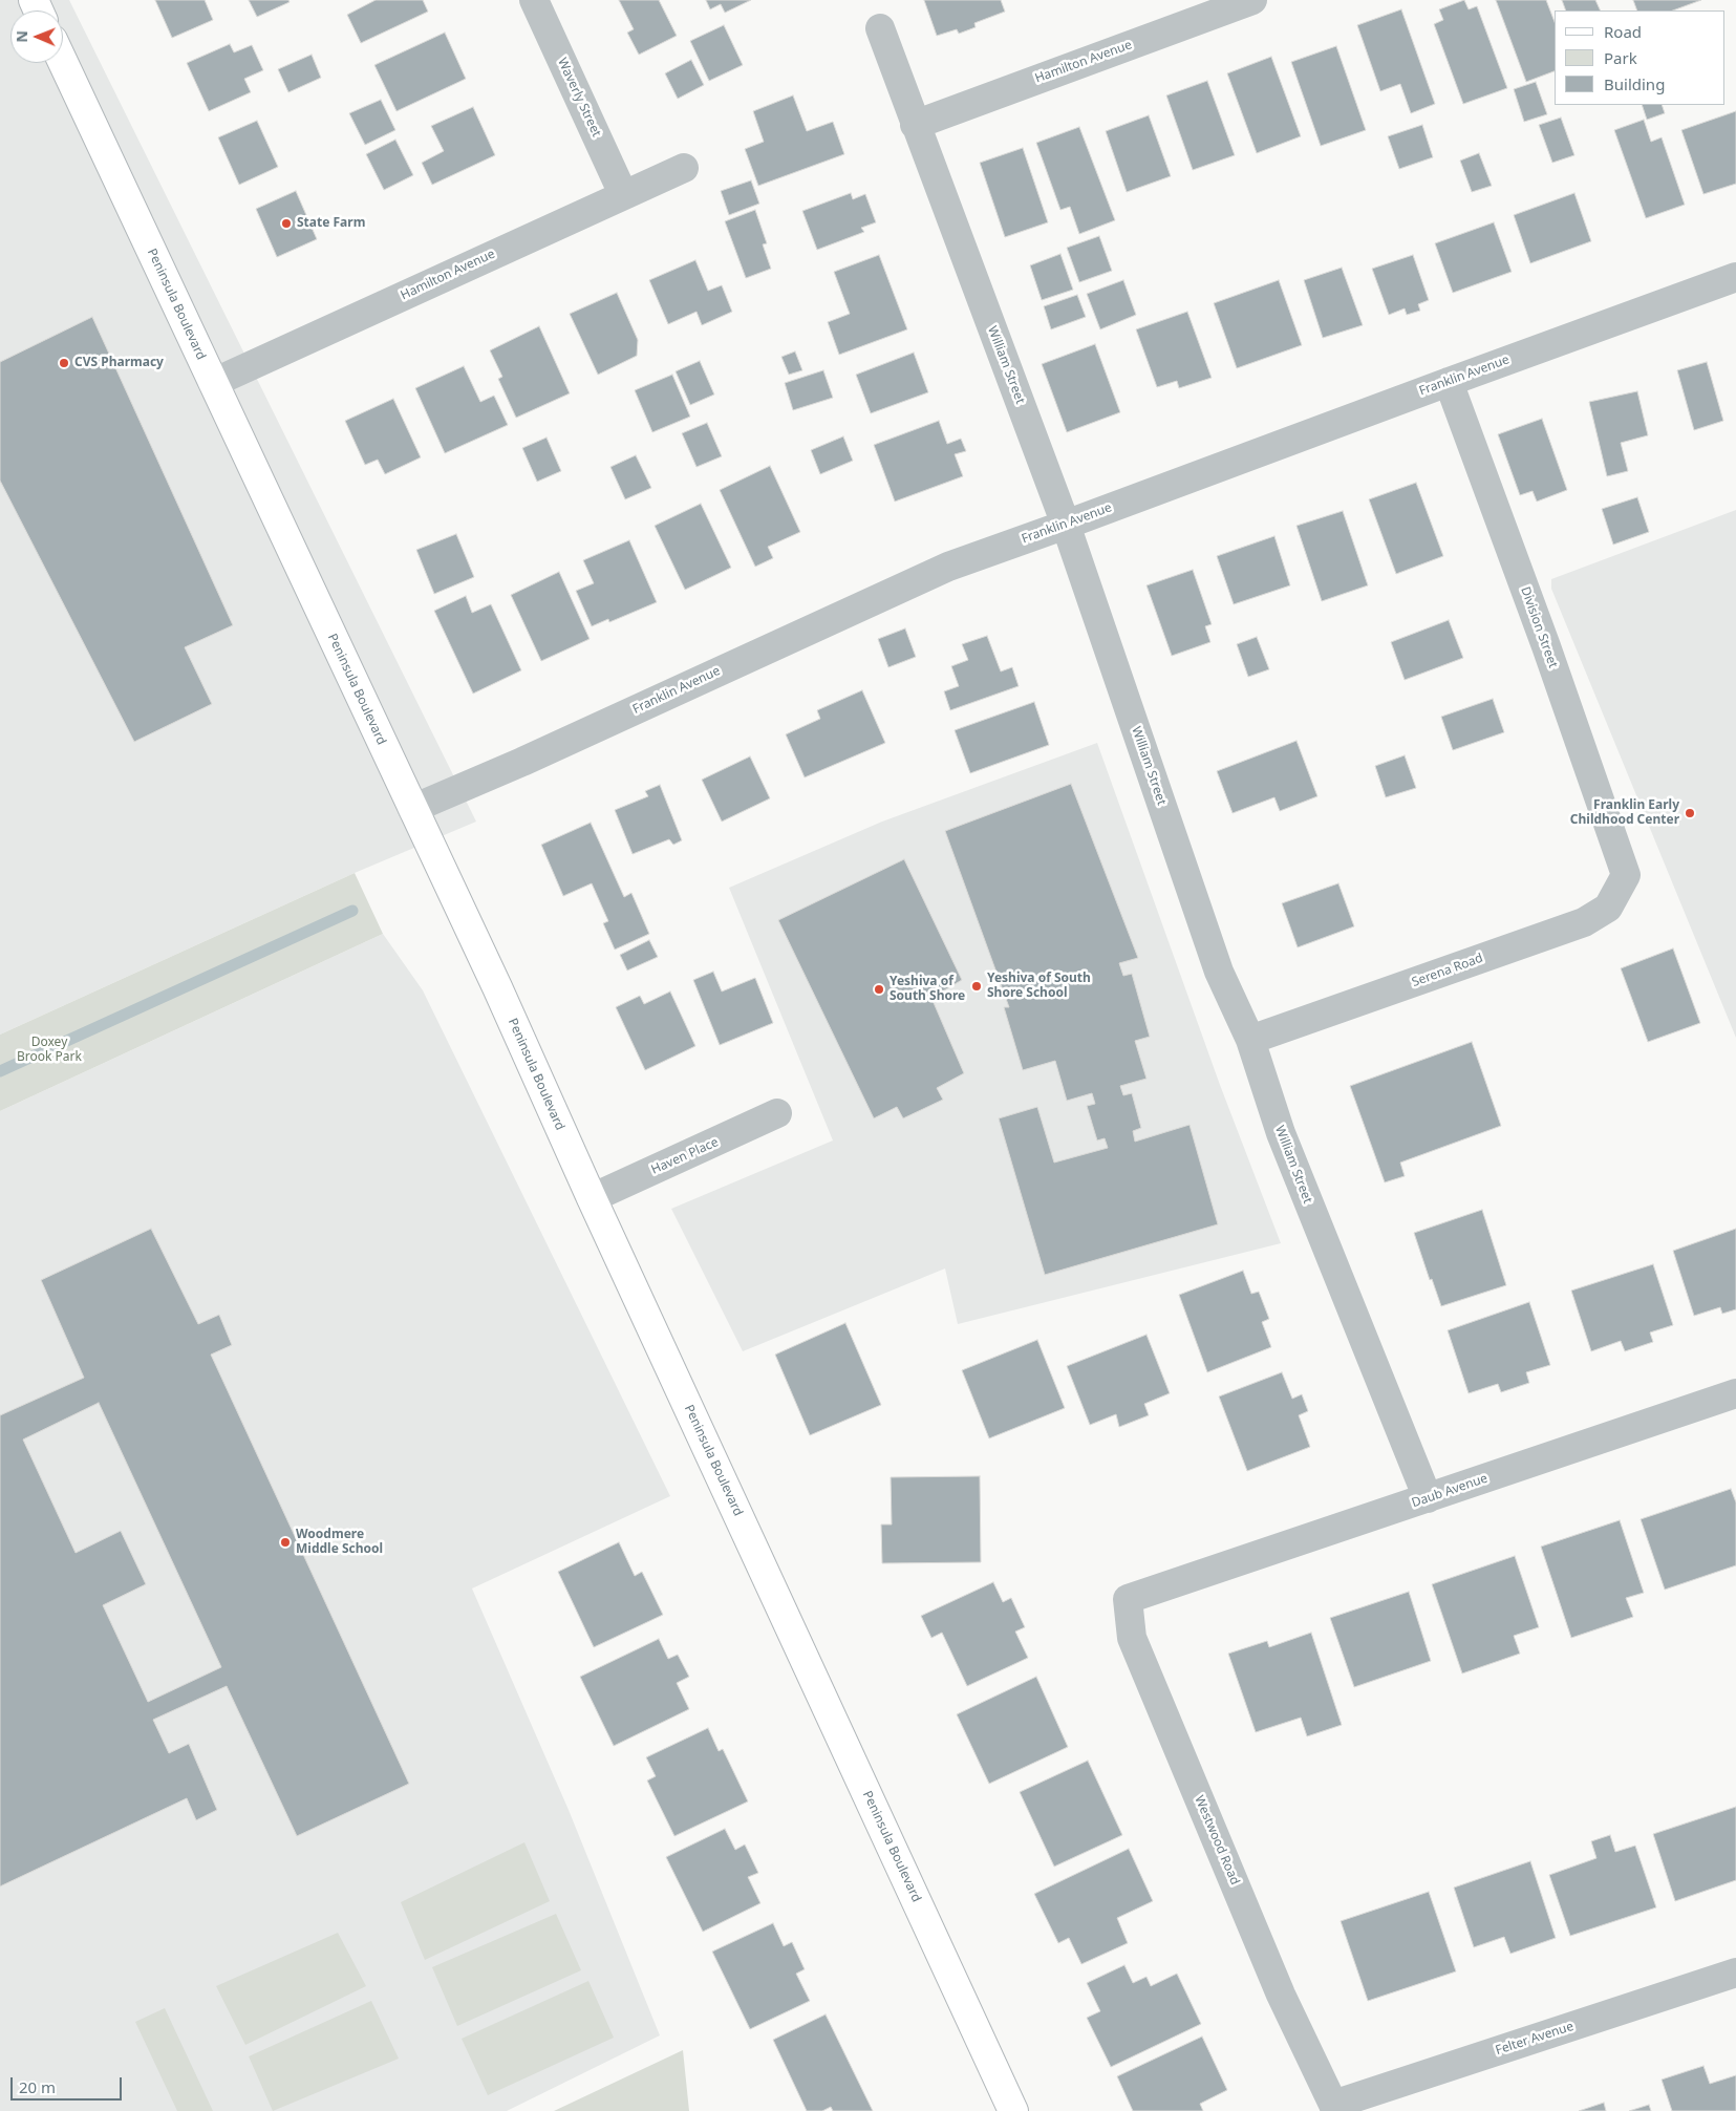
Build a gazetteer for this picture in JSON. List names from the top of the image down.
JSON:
{
  "streets": {
    "main road": ["Peninsula Boulevard"],
    "street": [
      "Hamilton Avenue",
      "Waverly Street",
      "William Street",
      "Franklin Avenue",
      "Division Street",
      "Serena Road",
      "Haven Place",
      "Daub Avenue",
      "Westwood Road",
      "Felter Avenue"
    ]
  },
  "crossings": [
    ["Hamilton Avenue", "Waverly Street"],
    ["Hamilton Avenue", "Peninsula Boulevard"],
    ["Hamilton Avenue", "William Street"],
    ["Peninsula Boulevard", "Franklin Avenue"],
    ["Peninsula Boulevard", "Haven Place"],
    ["William Street", "Franklin Avenue"],
    ["William Street", "Serena Road"],
    ["William Street", "Daub Avenue"],
    ["Franklin Avenue", "Division Street"],
    ["Division Street", "Serena Road"],
    ["Daub Avenue", "Westwood Road"],
    ["Westwood Road", "Felter Avenue"]
  ],
  "parks": ["Doxey Brook Park"],
  "places": [
    "State Farm",
    "CVS Pharmacy",
    "Franklin Early Childhood Center",
    "Yeshiva of South Shore School",
    "Yeshiva of South Shore",
    "Woodmere Middle School"
  ],
  "legend": ["Road", "Park", "Building"],
  "scale_bar": "20 m",
  "north": "left"
}
